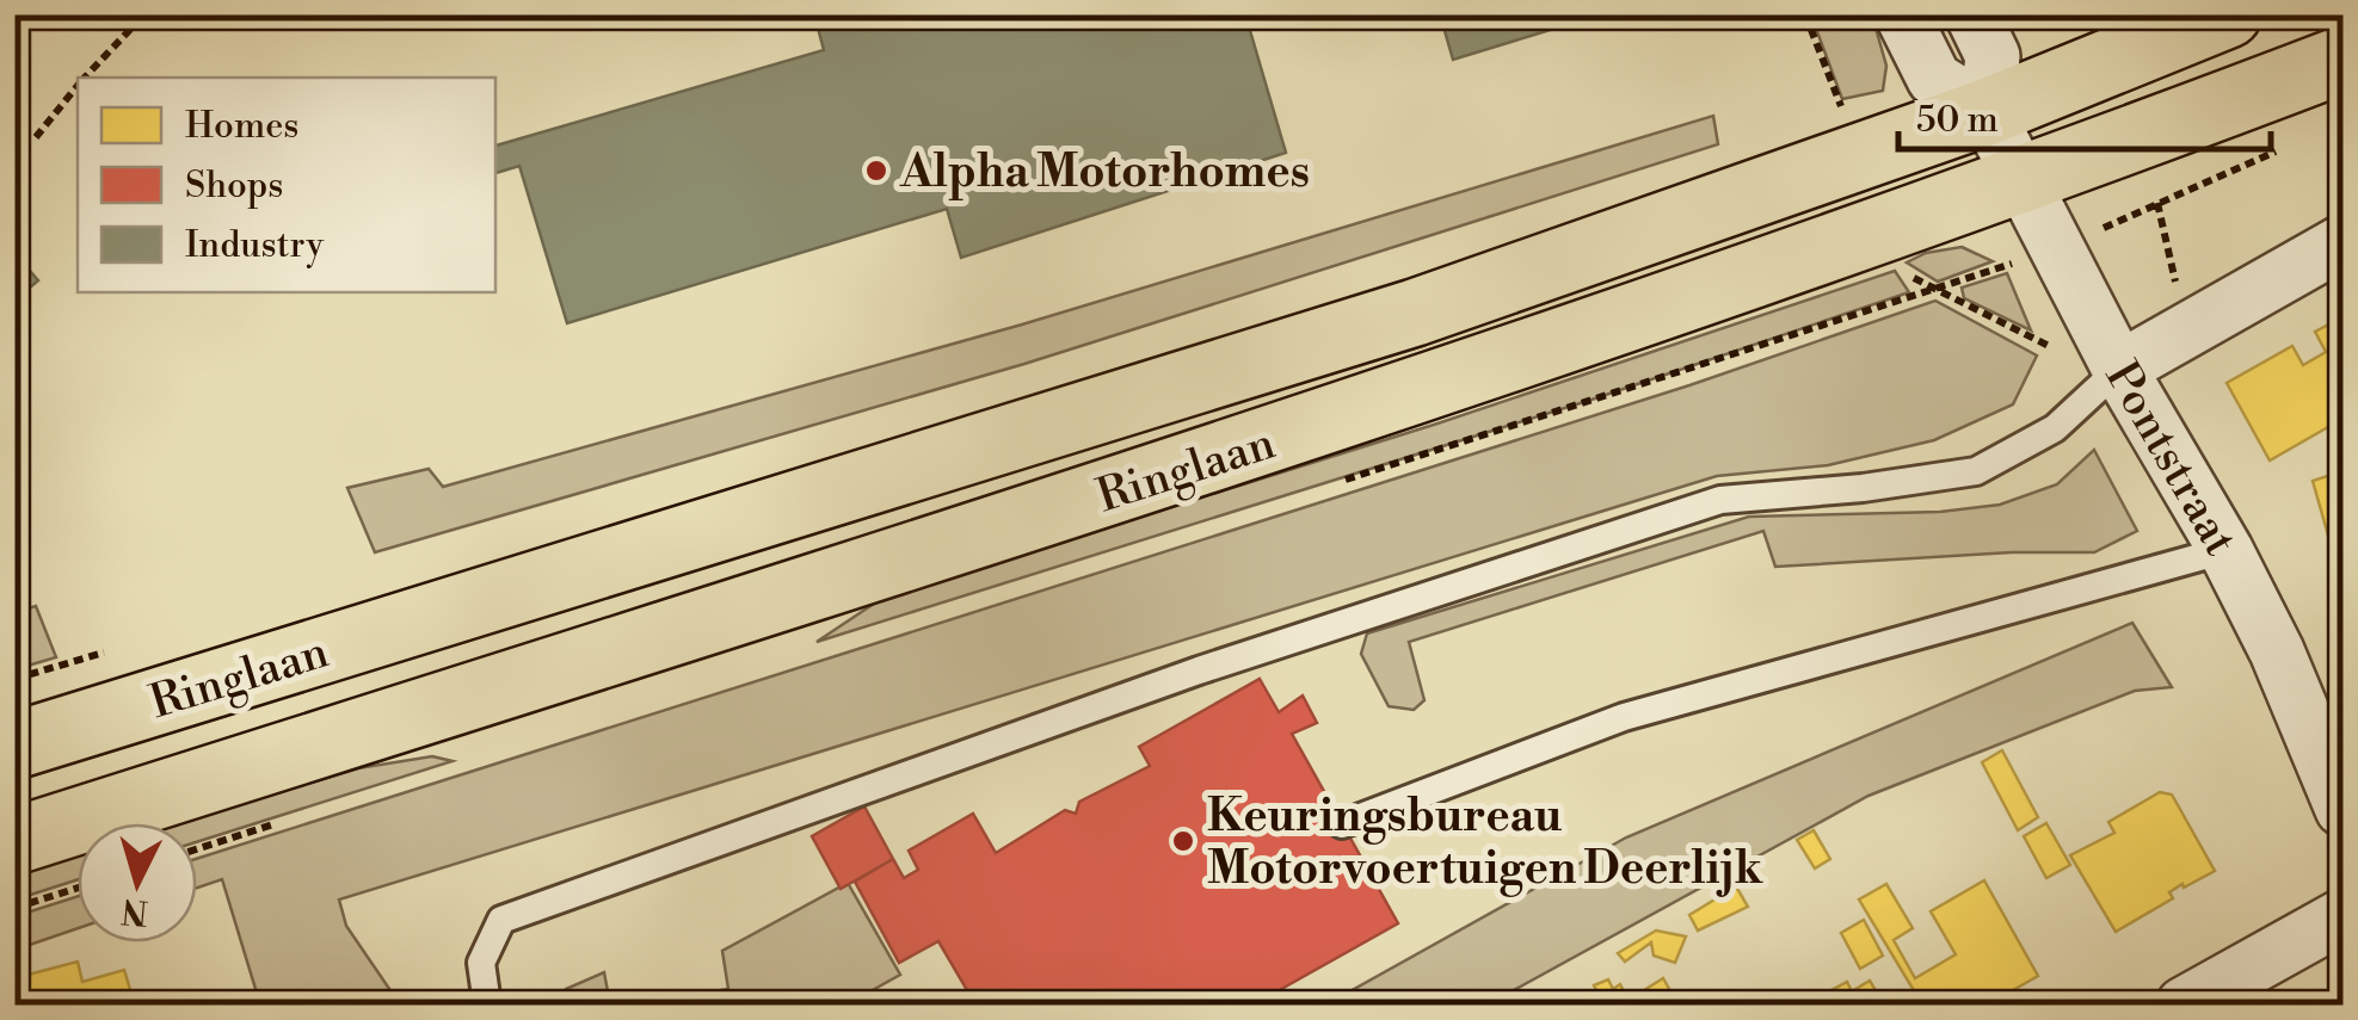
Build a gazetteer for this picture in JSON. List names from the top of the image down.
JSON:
{
  "streets": {
    "main road": ["Ringlaan"],
    "street": ["Pontstraat"]
  },
  "crossings": [
    ["Pontstraat", "Ringlaan"]
  ],
  "places": ["Alpha Motorhomes", "Keuringsbureau Motorvoertuigen Deerlijk"],
  "legend": ["Homes", "Shops", "Industry"],
  "scale_bar": "50 m",
  "north": "bottom"
}
